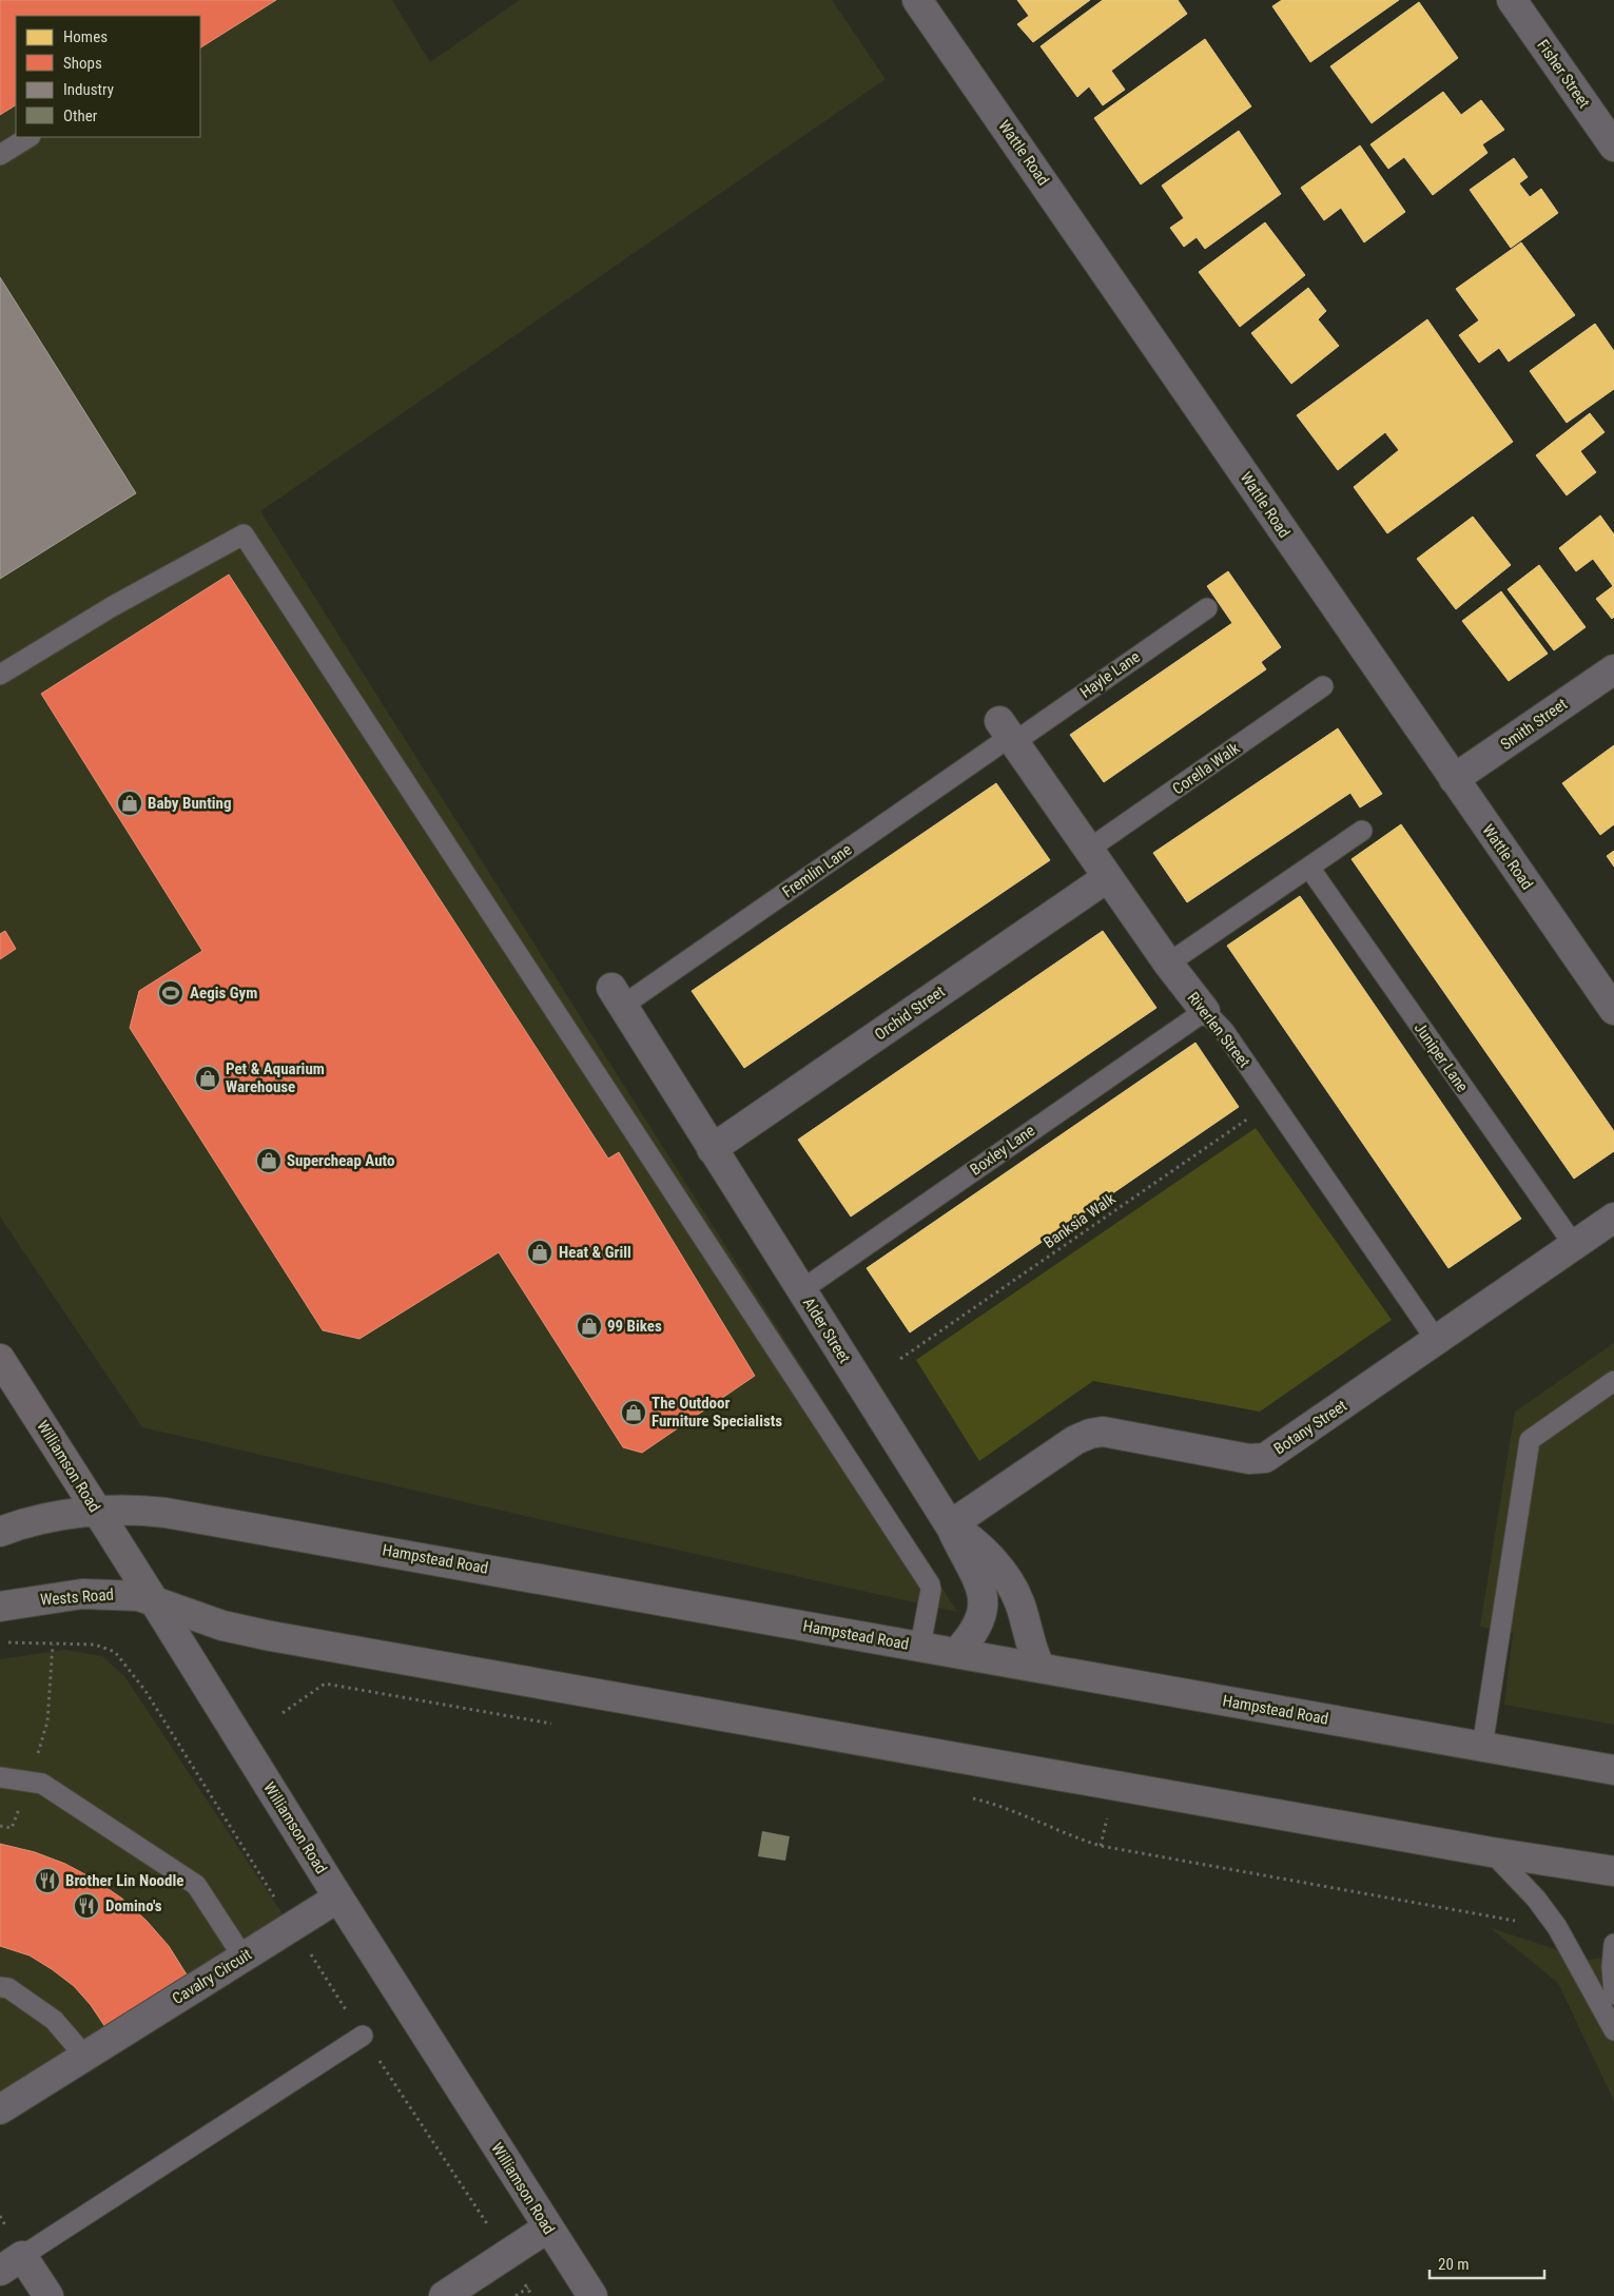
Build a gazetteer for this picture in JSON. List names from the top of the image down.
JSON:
{
  "streets": {
    "main road": ["Williamson Road", "Hampstead Road", "Wests Road"],
    "street": [
      "Fisher Street",
      "Wattle Road",
      "Smith Street",
      "Orchid Street",
      "Riverlen Street",
      "Alder Street",
      "Botany Street",
      "Cavalry Circuit"
    ],
    "lane": [
      "Hayle Lane",
      "Corella Walk",
      "Fremlin Lane",
      "Juniper Lane",
      "Boxley Lane"
    ],
    "path": ["Banksia Walk"]
  },
  "crossings": [
    ["Wattle Road", "Smith Street"],
    ["Hayle Lane", "Fremlin Lane"],
    ["Hayle Lane", "Riverlen Street"],
    ["Corella Walk", "Riverlen Street"],
    ["Fremlin Lane", "Riverlen Street"],
    ["Fremlin Lane", "Alder Street"],
    ["Orchid Street", "Riverlen Street"],
    ["Orchid Street", "Alder Street"],
    ["Riverlen Street", "Boxley Lane"],
    ["Riverlen Street", "Banksia Walk"],
    ["Riverlen Street", "Botany Street"],
    ["Juniper Lane", "Botany Street"],
    ["Boxley Lane", "Alder Street"],
    ["Alder Street", "Botany Street"],
    ["Alder Street", "Hampstead Road"],
    ["Williamson Road", "Hampstead Road"],
    ["Williamson Road", "Wests Road"],
    ["Williamson Road", "Cavalry Circuit"]
  ],
  "places": {
    "shop": [
      "Baby Bunting",
      "Pet & Aquarium Warehouse",
      "Supercheap Auto",
      "Heat & Grill",
      "99 Bikes",
      "The Outdoor Furniture Specialists"
    ],
    "sports": ["Aegis Gym"],
    "restaurant": ["Brother Lin Noodle", "Domino's"]
  },
  "legend": [
    "Homes",
    "Shops",
    "Industry",
    "Other"
  ],
  "scale_bar": "20 m"
}
